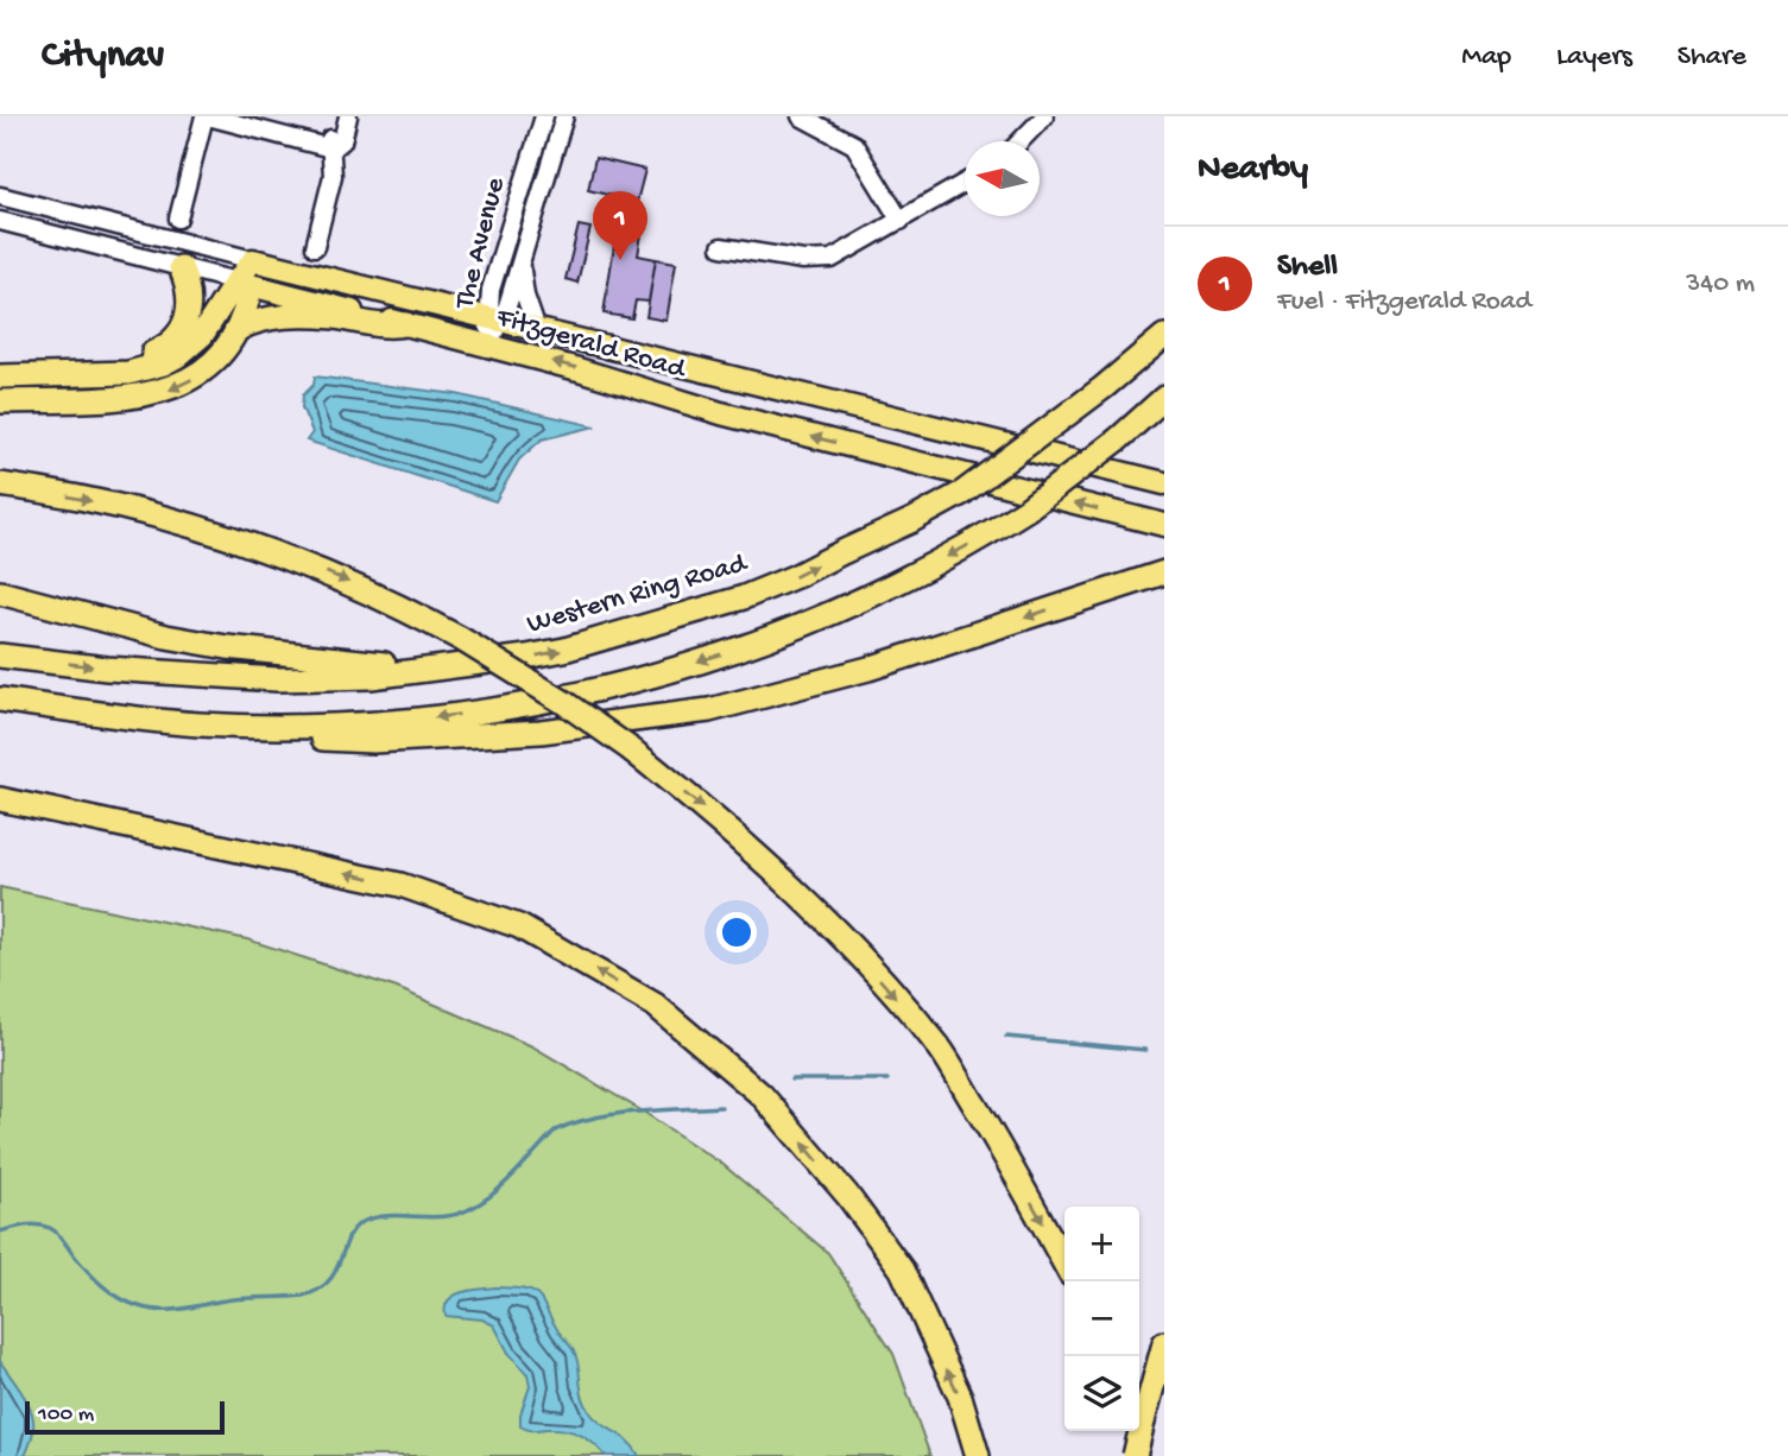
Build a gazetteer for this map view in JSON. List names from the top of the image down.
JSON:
{
  "streets": {
    "highway": ["Western Ring Road"],
    "main road": ["Fitzgerald Road"],
    "street": ["The Avenue"]
  },
  "crossings": [
    ["The Avenue", "Fitzgerald Road"]
  ],
  "scale_bar": "100 m",
  "north": "left",
  "page": {
    "header": "Citynav",
    "nav": ["Map", "Layers", "Share"],
    "heading": "Nearby",
    "pins": "1",
    "list": [
      {
        "mark": "1",
        "name": "Shell",
        "note": "Fuel · Fitzgerald Road",
        "value": "340 m"
      }
    ],
    "map_buttons": ["+", "−"],
    "scale": "100 m"
  }
}
